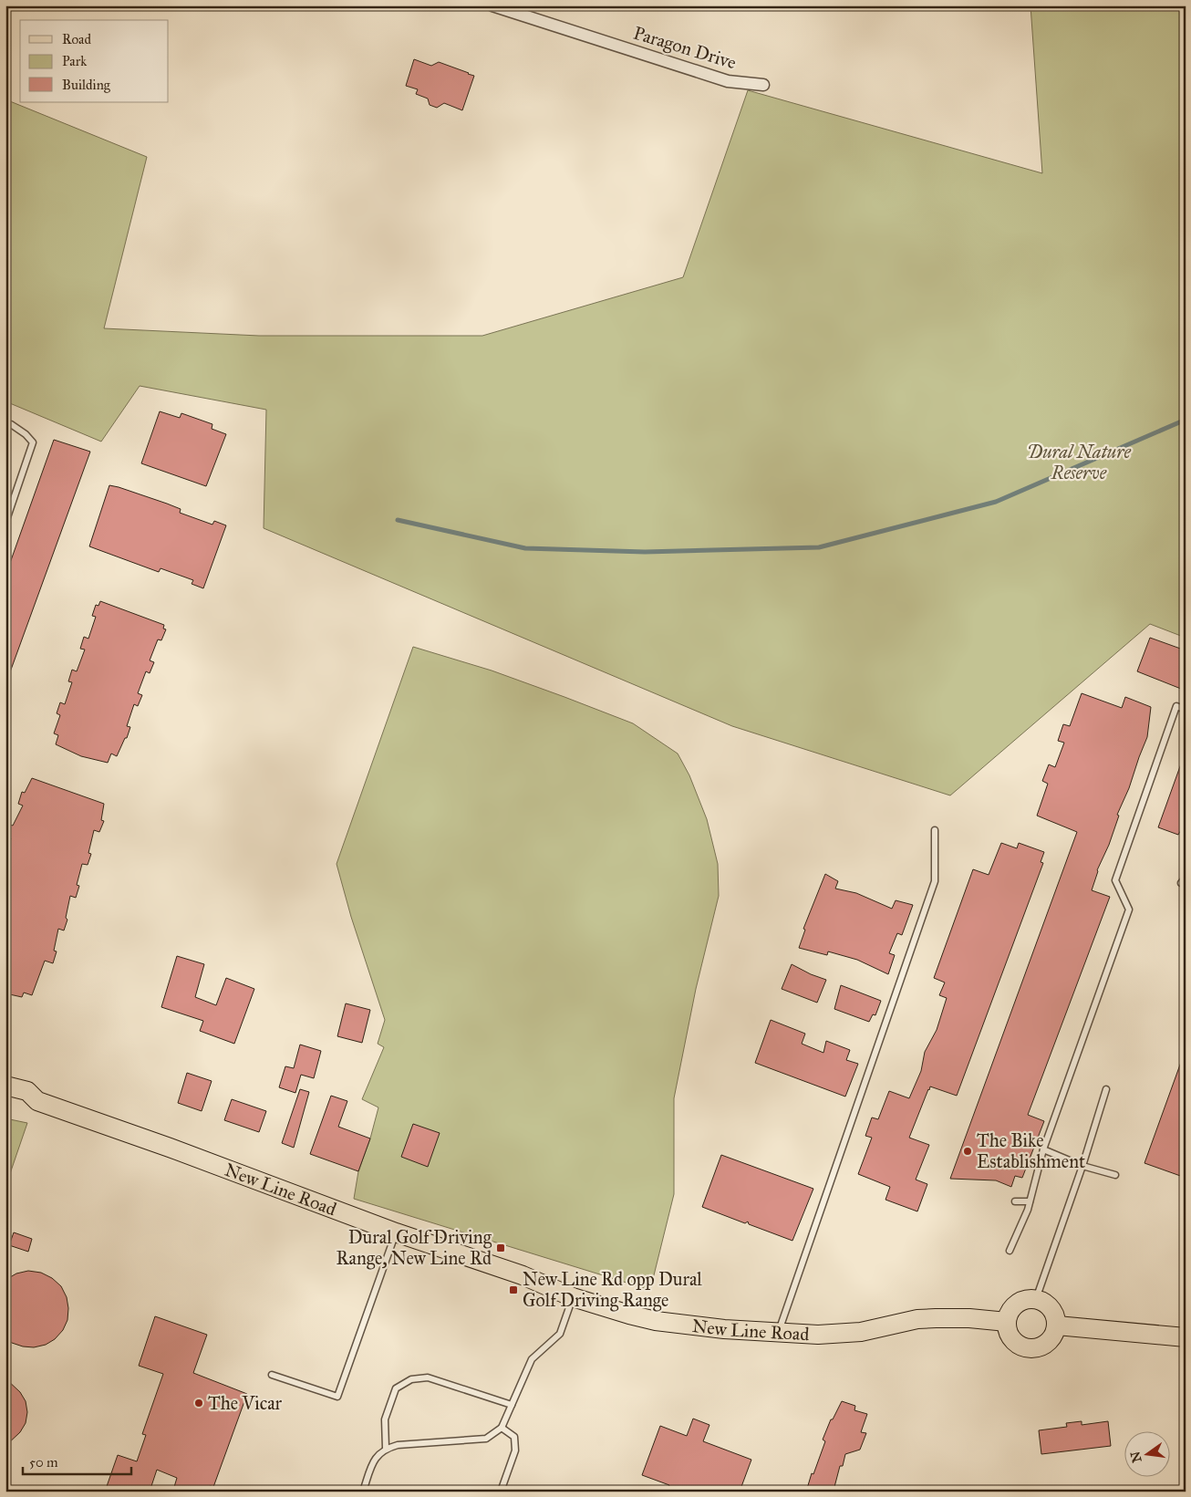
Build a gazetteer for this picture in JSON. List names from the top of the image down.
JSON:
{
  "streets": {
    "main road": ["New Line Road"],
    "street": ["Paragon Drive"]
  },
  "parks": ["Dural Nature Reserve"],
  "places": {
    "other": ["The Bike Establishment", "The Vicar"],
    "transit": ["Dural Golf Driving Range, New Line Rd", "New Line Rd opp Dural Golf Driving Range"]
  },
  "legend": ["Road", "Park", "Building"],
  "scale_bar": "50 m",
  "north": "left"
}
